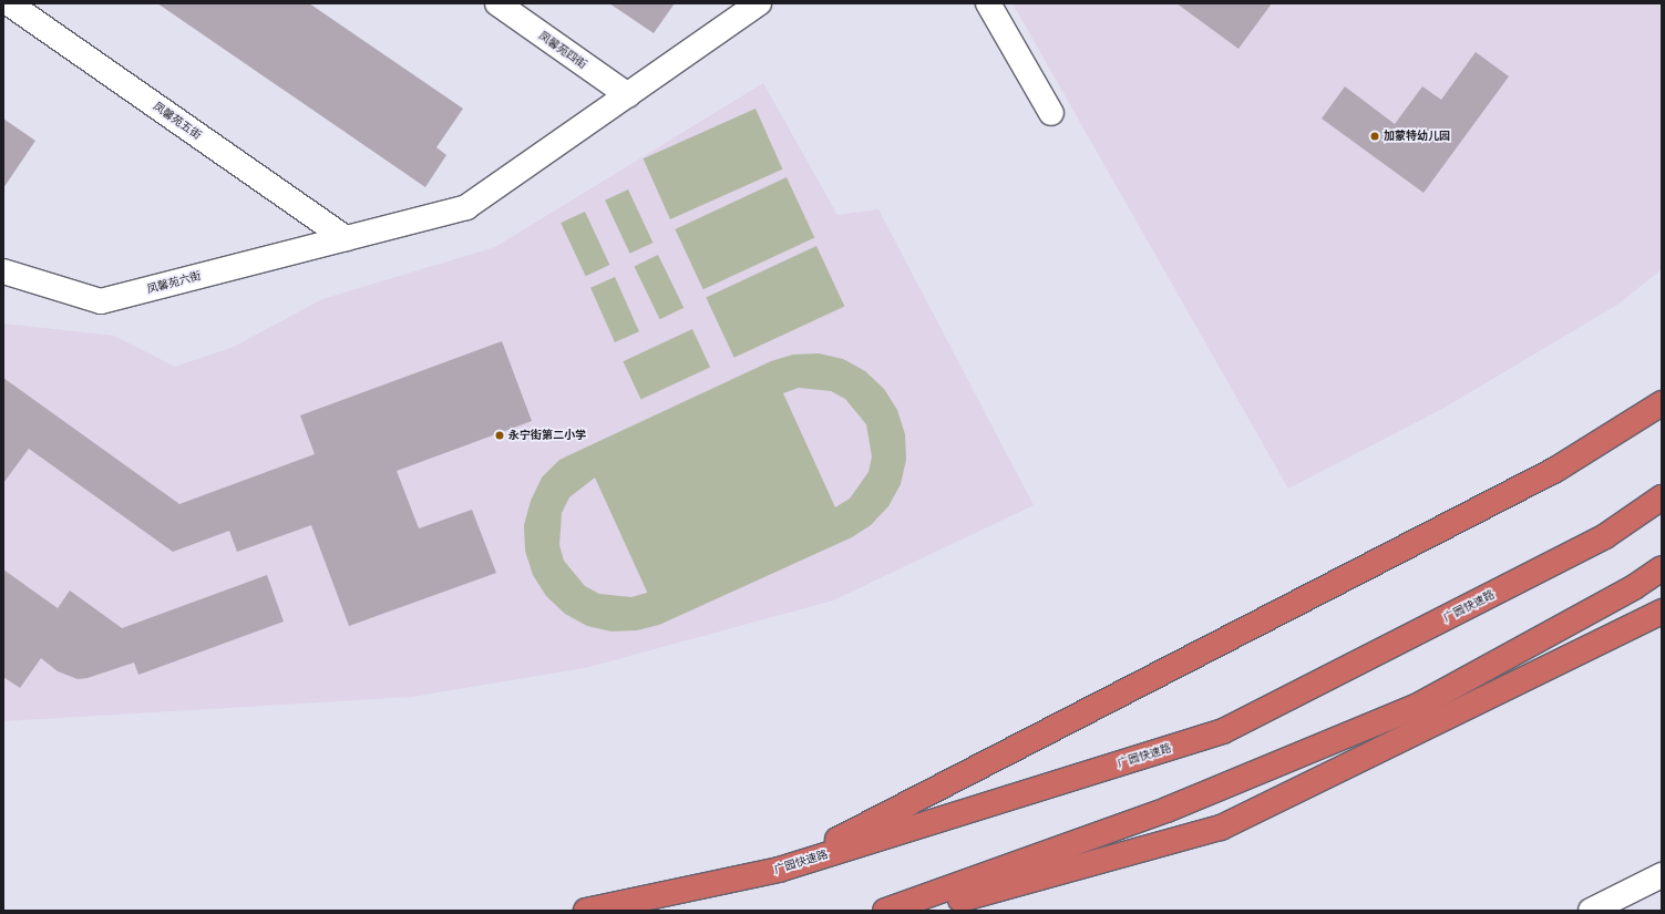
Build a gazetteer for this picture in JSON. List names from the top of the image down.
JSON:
{
  "streets": {
    "highway": ["广园快速路"],
    "street": ["凤馨苑四街", "凤馨苑五街", "凤馨苑六街"]
  },
  "crossings": [
    ["凤馨苑四街", "凤馨苑六街"],
    ["凤馨苑五街", "凤馨苑六街"]
  ],
  "places": ["加蒙特幼儿园", "永宁街第二小学"]
}
